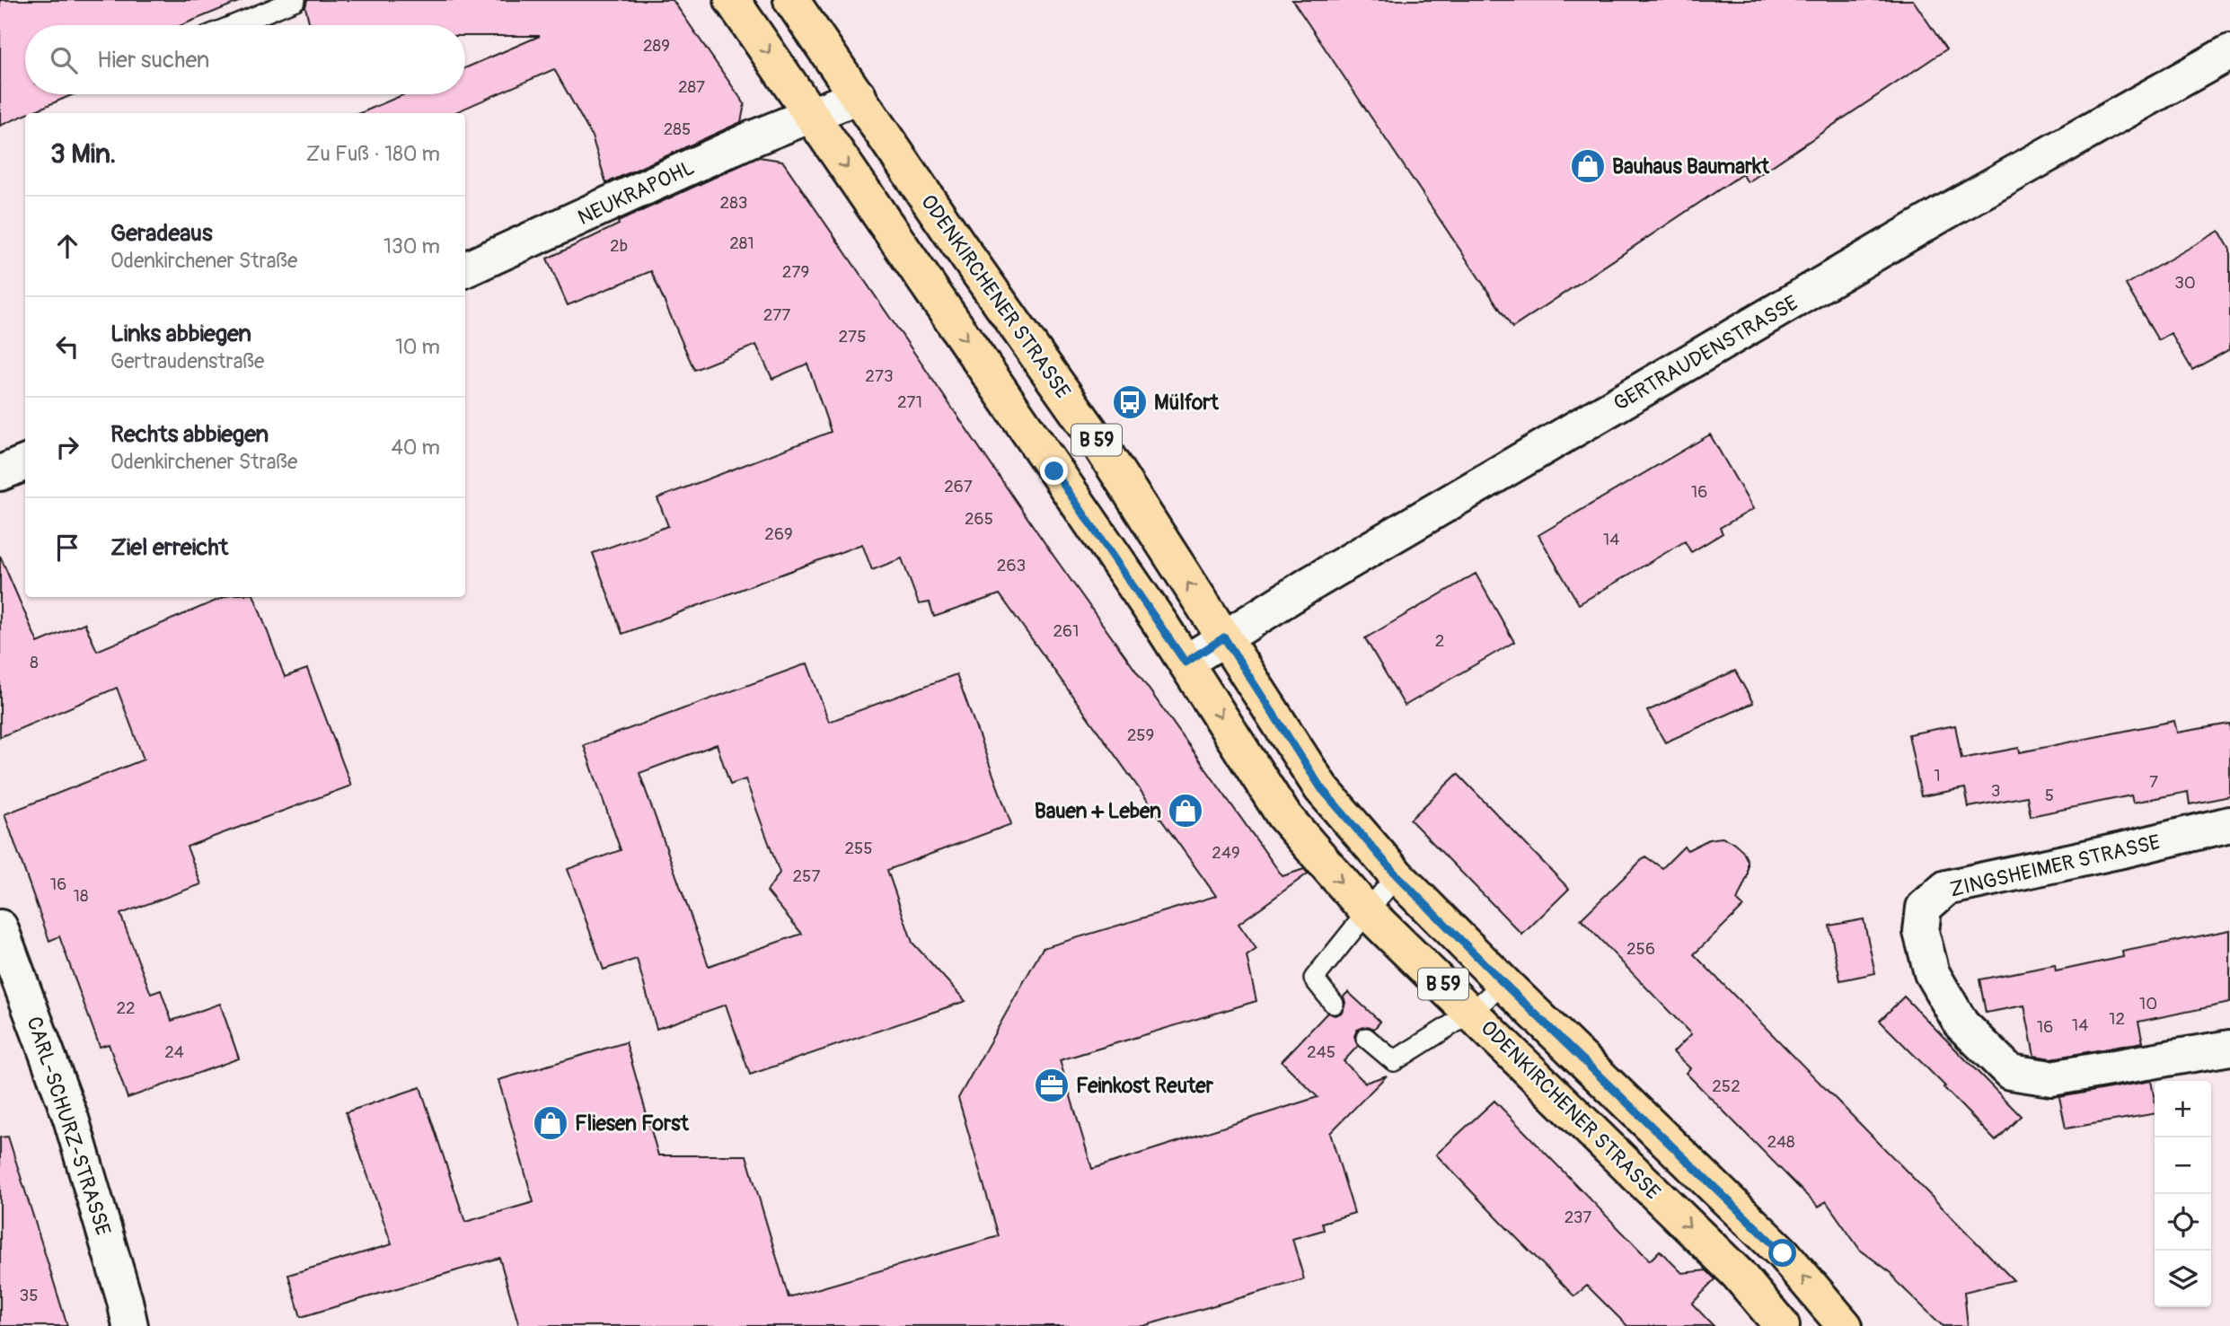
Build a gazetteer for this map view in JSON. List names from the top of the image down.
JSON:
{
  "streets": {
    "main road": ["ODENKIRCHENER STRASSE", "B 59"],
    "street": [
      "NEUKRAPOHL",
      "GERTRAUDENSTRASSE",
      "ZINGSHEIMER STRASSE",
      "CARL-SCHURZ-STRASSE"
    ]
  },
  "crossings": [
    ["NEUKRAPOHL", "ODENKIRCHENER STRASSE"],
    ["ODENKIRCHENER STRASSE", "GERTRAUDENSTRASSE"]
  ],
  "places": {
    "shop": ["Bauhaus Baumarkt", "Bauen + Leben", "Fliesen Forst"],
    "bus stop": ["Mülfort"],
    "office": ["Feinkost Reuter"]
  },
  "house_numbers": [
    "289",
    "287",
    "285",
    "283",
    "281",
    "2b",
    "279",
    "30",
    "277",
    "275",
    "273",
    "271",
    "267",
    "16",
    "265",
    "269",
    "14",
    "263",
    "261",
    "2",
    "8",
    "259",
    "1",
    "7",
    "3",
    "5",
    "255",
    "249",
    "257",
    "16",
    "18",
    "256",
    "10",
    "22",
    "12",
    "14",
    "16",
    "24",
    "245",
    "252",
    "248",
    "237",
    "35"
  ],
  "page": {
    "search": "Hier suchen",
    "heading": ["3 Min.", "Zu Fuß · 180 m"],
    "list": [
      ["Geradeaus", "Odenkirchener Straße", "130 m"],
      ["Links abbiegen", "Gertraudenstraße", "10 m"],
      ["Rechts abbiegen", "Odenkirchener Straße", "40 m"],
      "Ziel erreicht"
    ],
    "map_buttons": ["+", "−"]
  }
}
